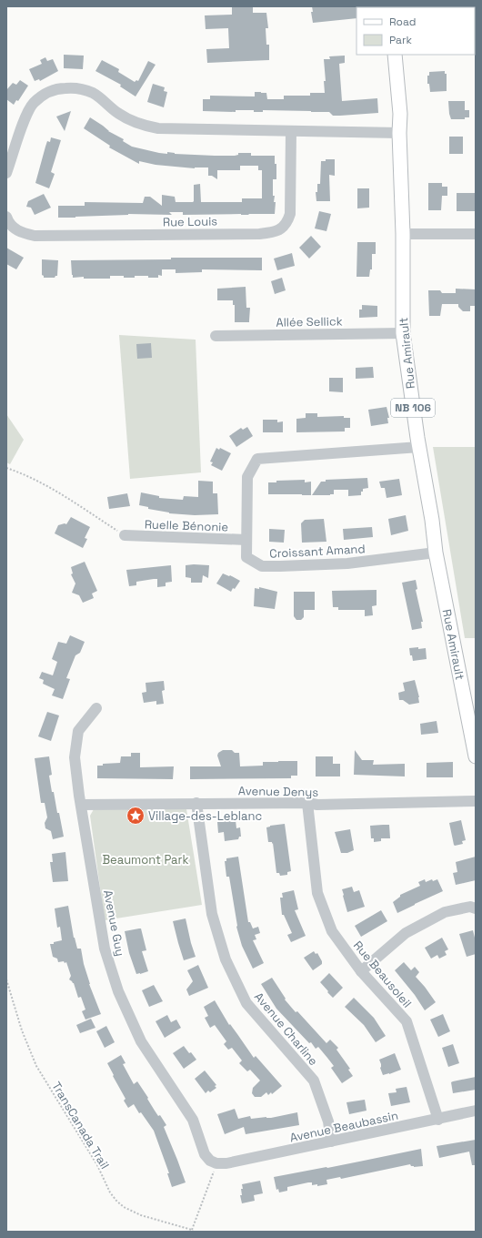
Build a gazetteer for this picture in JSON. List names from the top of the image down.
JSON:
{
  "streets": {
    "main road": ["Rue Amirault", "NB 106"],
    "street": [
      "Rue Louis",
      "Allée Sellick",
      "Ruelle Bénonie",
      "Croissant Amand",
      "Avenue Denys",
      "Avenue Guy",
      "Rue Beausoleil",
      "Avenue Charline",
      "Avenue Beaubassin"
    ],
    "path": ["TransCanada Trail"]
  },
  "crossings": [
    ["Allée Sellick", "Rue Amirault"],
    ["Rue Amirault", "Croissant Amand"],
    ["Ruelle Bénonie", "Croissant Amand"],
    ["Avenue Denys", "Avenue Guy"],
    ["Avenue Denys", "Rue Beausoleil"],
    ["Avenue Denys", "Avenue Charline"],
    ["Avenue Guy", "TransCanada Trail"],
    ["Avenue Guy", "Avenue Beaubassin"],
    ["Rue Beausoleil", "Avenue Beaubassin"],
    ["Avenue Charline", "Avenue Beaubassin"],
    ["TransCanada Trail", "Avenue Beaubassin"]
  ],
  "parks": ["Beaumont Park"],
  "places": {
    "place": ["Village-des-Leblanc"]
  },
  "legend": ["Road", "Park"]
}
